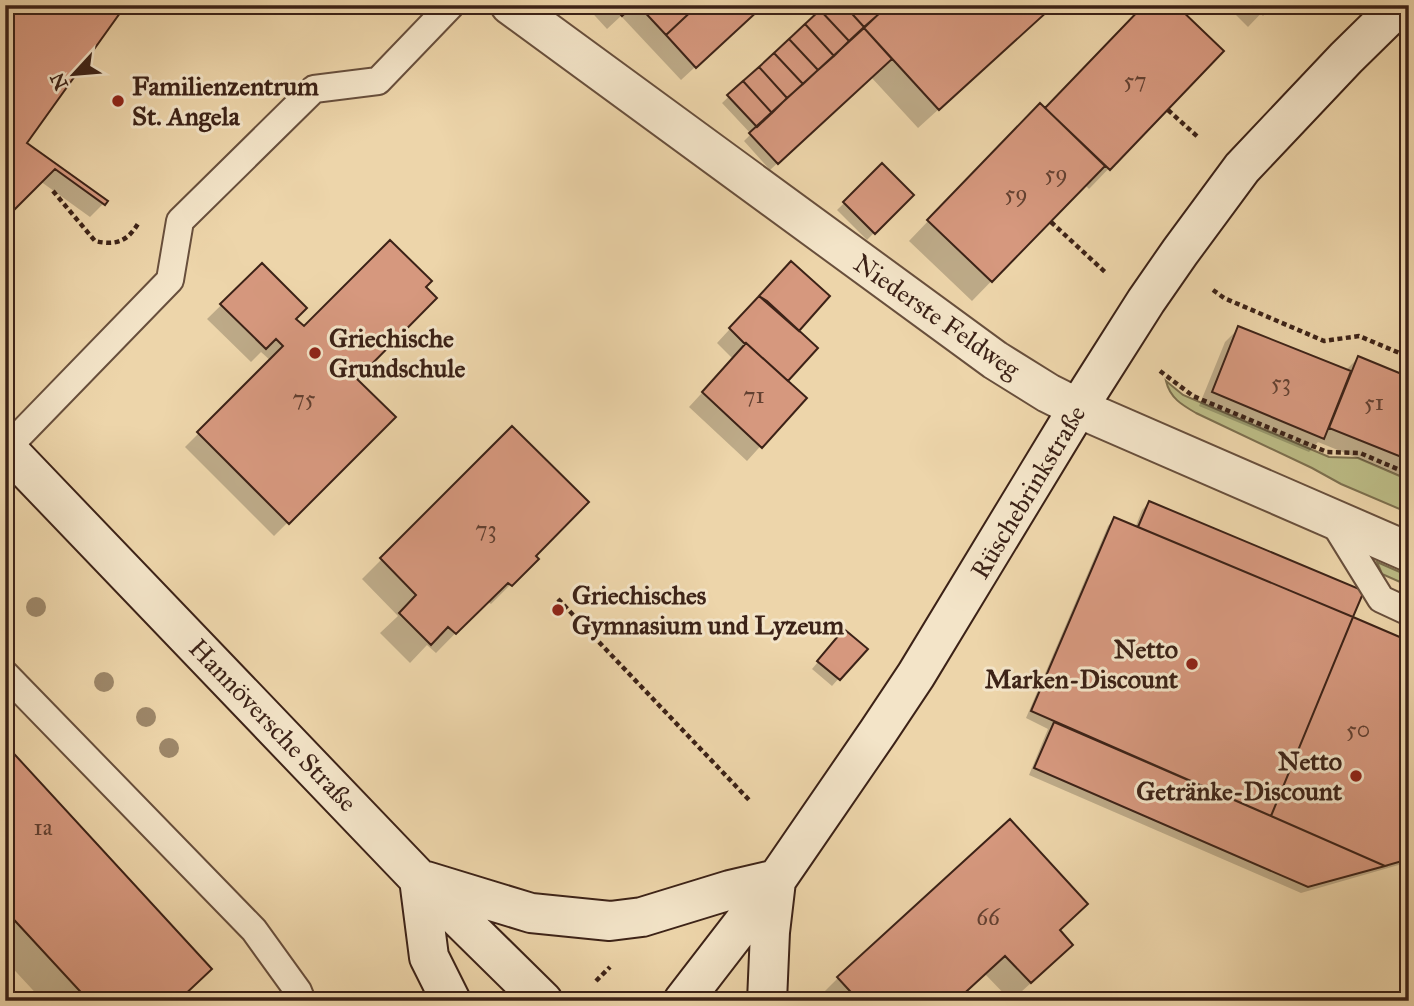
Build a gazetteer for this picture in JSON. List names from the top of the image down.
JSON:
{
  "streets": {
    "main road": ["Niederste Feldweg", "Rüschebrinkstraße", "Hannöversche Straße"]
  },
  "crossings": [
    ["Niederste Feldweg", "Rüschebrinkstraße"]
  ],
  "places": [
    "Familienzentrum St. Angela",
    "Griechische Grundschule",
    "Griechisches Gymnasium und Lyzeum",
    "Netto Marken-Discount",
    "Netto Getränke-Discount"
  ],
  "house_numbers": [
    "57",
    "59",
    "59",
    "53",
    "71",
    "75",
    "51",
    "73",
    "50",
    "1a",
    "66"
  ],
  "north": "bottom left"
}
